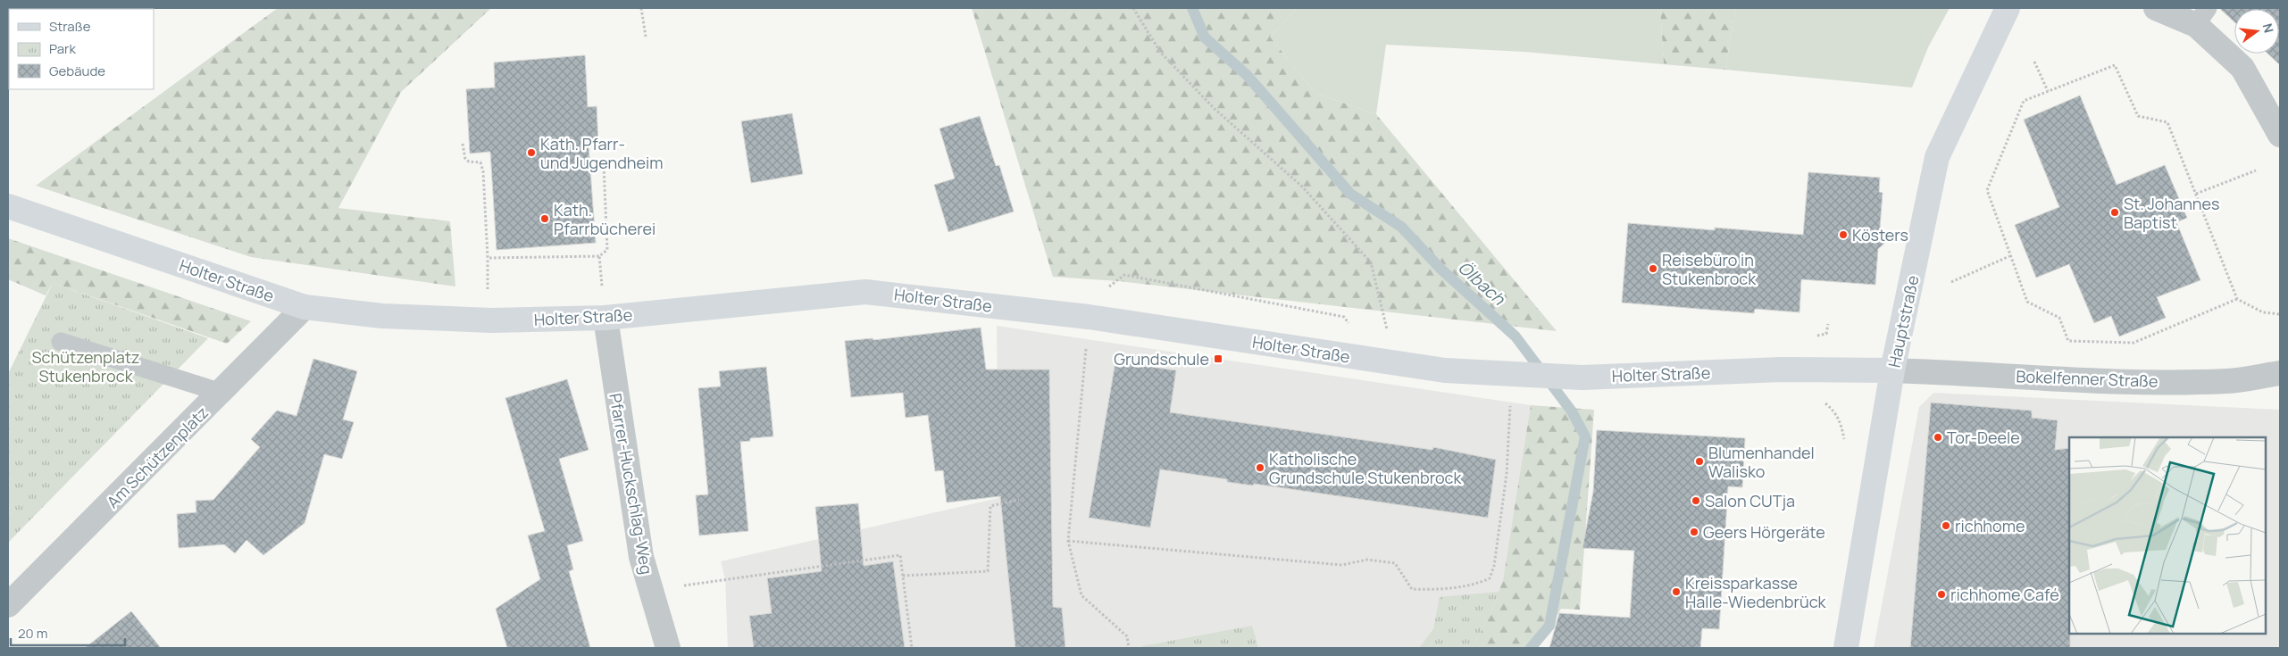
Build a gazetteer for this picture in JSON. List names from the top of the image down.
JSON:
{
  "streets": {
    "street": [
      "Holter Straße",
      "Hauptstraße",
      "Bokelfenner Straße",
      "Am Schützenplatz",
      "Pfarrer-Huckschlag-Weg"
    ]
  },
  "crossings": [
    ["Holter Straße", "Hauptstraße"],
    ["Holter Straße", "Bokelfenner Straße"],
    ["Holter Straße", "Am Schützenplatz"],
    ["Holter Straße", "Pfarrer-Huckschlag-Weg"],
    ["Hauptstraße", "Bokelfenner Straße"]
  ],
  "water": ["Ölbach"],
  "parks": ["Schützenplatz Stukenbrock"],
  "places": {
    "other": [
      "Kath. Pfarr- und Jugendheim",
      "St. Johannes Baptist",
      "Kath. Pfarrbücherei",
      "Kösters",
      "Reisebüro in Stukenbrock",
      "Tor-Deele",
      "Blumenhandel Walisko",
      "Katholische Grundschule Stukenbrock",
      "Salon CUTja",
      "richhome",
      "Geers Hörgeräte",
      "Kreissparkasse Halle-Wiedenbrück",
      "richhome Café"
    ],
    "transit": ["Grundschule"]
  },
  "legend": ["Straße", "Park", "Gebäude"],
  "scale_bar": "20 m",
  "north": "right"
}
